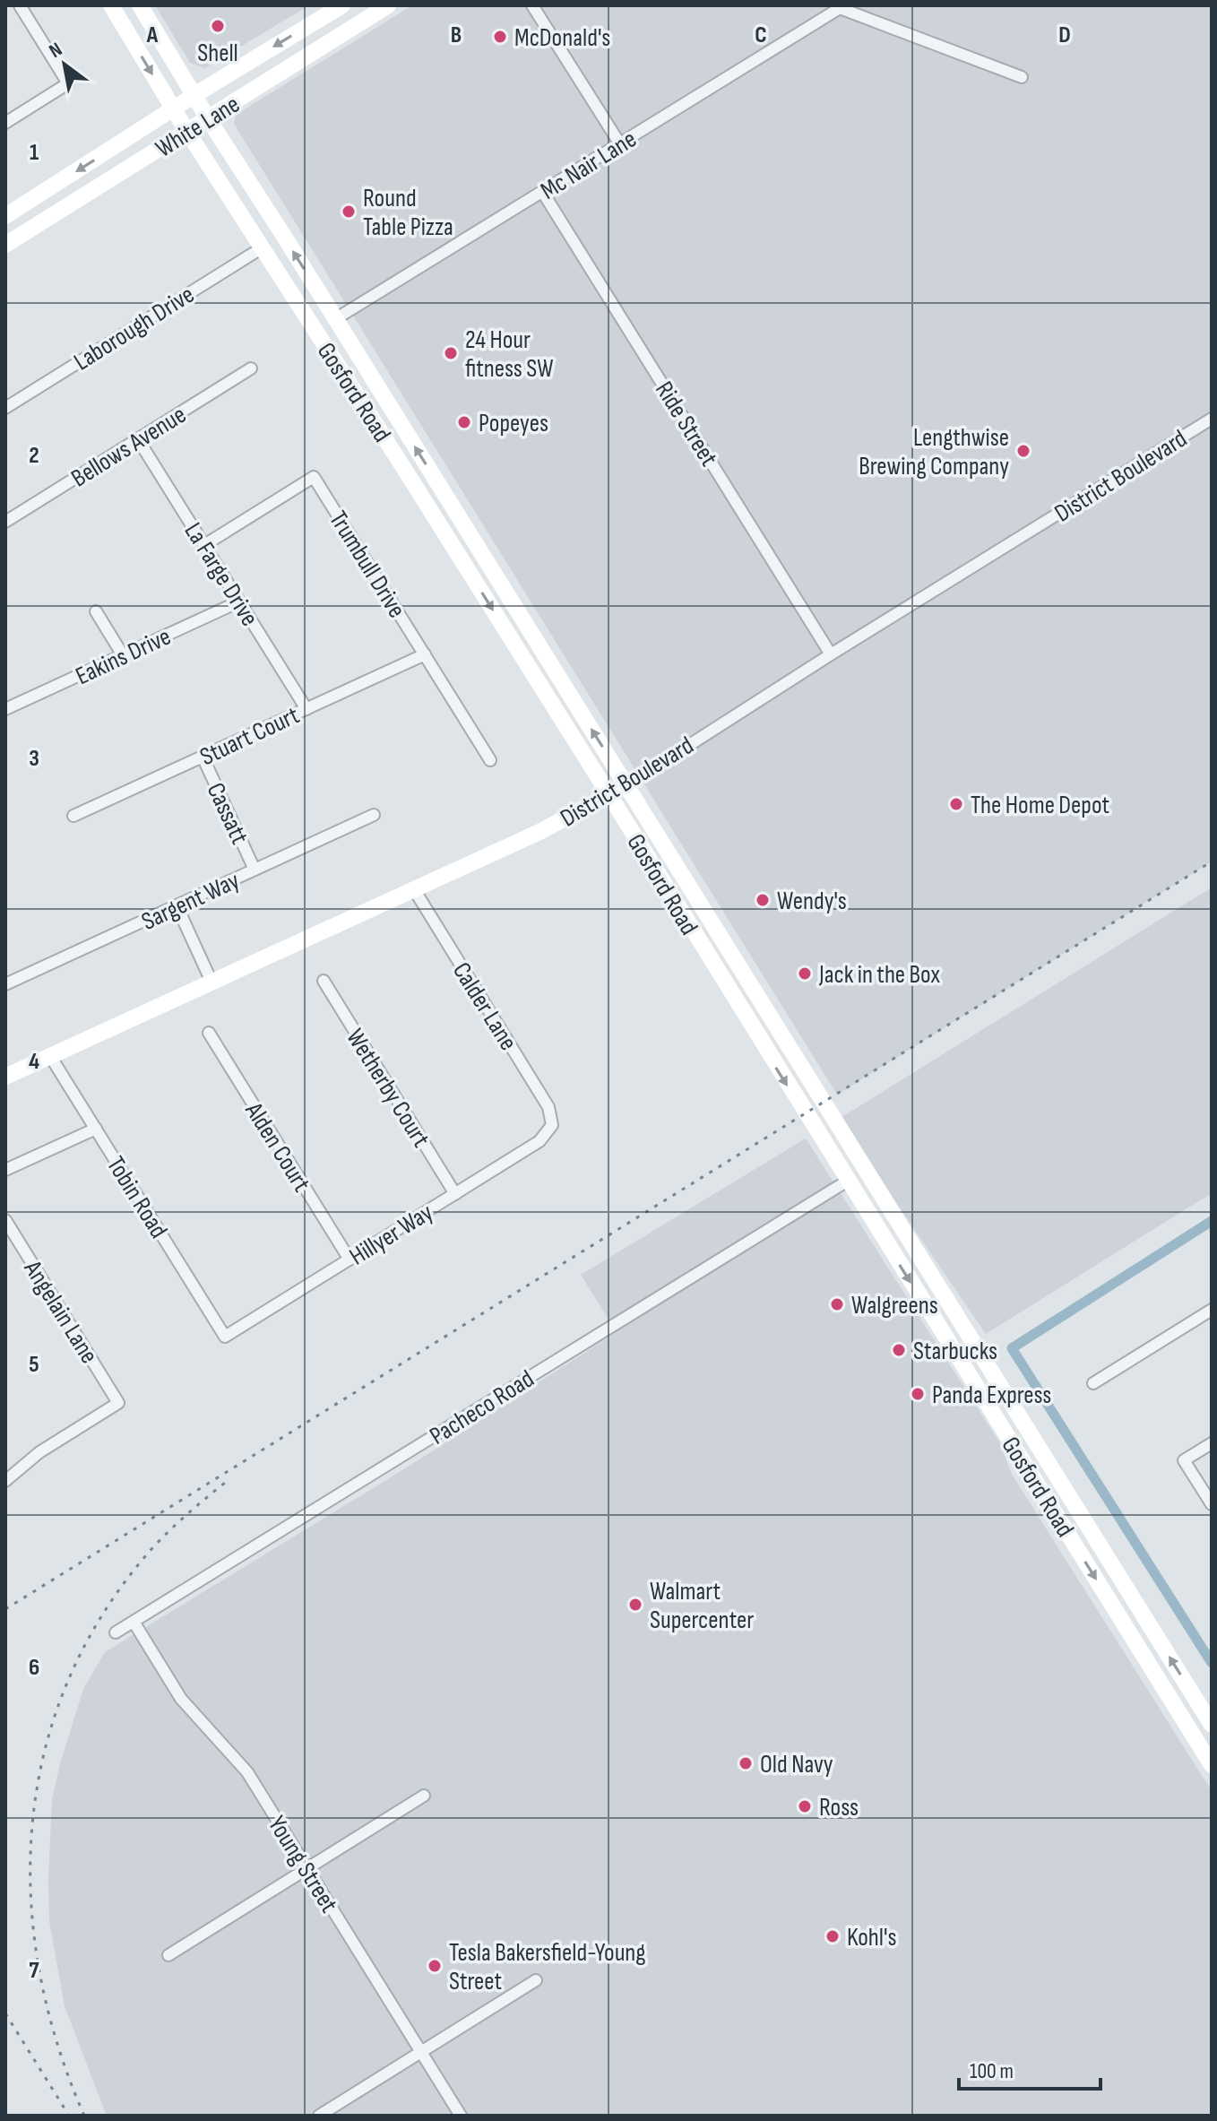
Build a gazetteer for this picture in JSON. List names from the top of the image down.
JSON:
{
  "streets": {
    "main road": ["White Lane", "Gosford Road", "District Boulevard"],
    "street": [
      "Mc Nair Lane",
      "Laborough Drive",
      "Ride Street",
      "Bellows Avenue",
      "Trumbull Drive",
      "La Farge Drive",
      "Eakins Drive",
      "Stuart Court",
      "Cassatt",
      "Sargent Way",
      "Calder Lane",
      "Wetherby Court",
      "Alden Court",
      "Tobin Road",
      "Hillyer Way",
      "Angelain Lane",
      "Pacheco Road",
      "Young Street"
    ]
  },
  "crossings": [
    ["White Lane", "Gosford Road"],
    ["Mc Nair Lane", "Gosford Road"],
    ["Mc Nair Lane", "Ride Street"],
    ["Laborough Drive", "Gosford Road"],
    ["Gosford Road", "District Boulevard"],
    ["Gosford Road", "Pacheco Road"],
    ["Ride Street", "District Boulevard"],
    ["Bellows Avenue", "La Farge Drive"],
    ["District Boulevard", "Calder Lane"],
    ["District Boulevard", "Tobin Road"],
    ["Trumbull Drive", "La Farge Drive"],
    ["Trumbull Drive", "Stuart Court"],
    ["La Farge Drive", "Eakins Drive"],
    ["La Farge Drive", "Stuart Court"],
    ["Stuart Court", "Cassatt"],
    ["Cassatt", "Sargent Way"],
    ["Calder Lane", "Hillyer Way"],
    ["Wetherby Court", "Hillyer Way"],
    ["Alden Court", "Hillyer Way"],
    ["Tobin Road", "Hillyer Way"],
    ["Pacheco Road", "Young Street"]
  ],
  "places": [
    "Shell",
    "McDonald's",
    "Round Table Pizza",
    "24 Hour fitness SW",
    "Popeyes",
    "Lengthwise Brewing Company",
    "The Home Depot",
    "Wendy's",
    "Jack in the Box",
    "Walgreens",
    "Starbucks",
    "Panda Express",
    "Walmart Supercenter",
    "Old Navy",
    "Ross",
    "Kohl's",
    "Tesla Bakersfield-Young Street"
  ],
  "scale_bar": "100 m",
  "north": "top left",
  "grid": {
    "columns": [
      "A",
      "B",
      "C",
      "D"
    ],
    "rows": [
      "1",
      "2",
      "3",
      "4",
      "5",
      "6",
      "7"
    ]
  }
}
